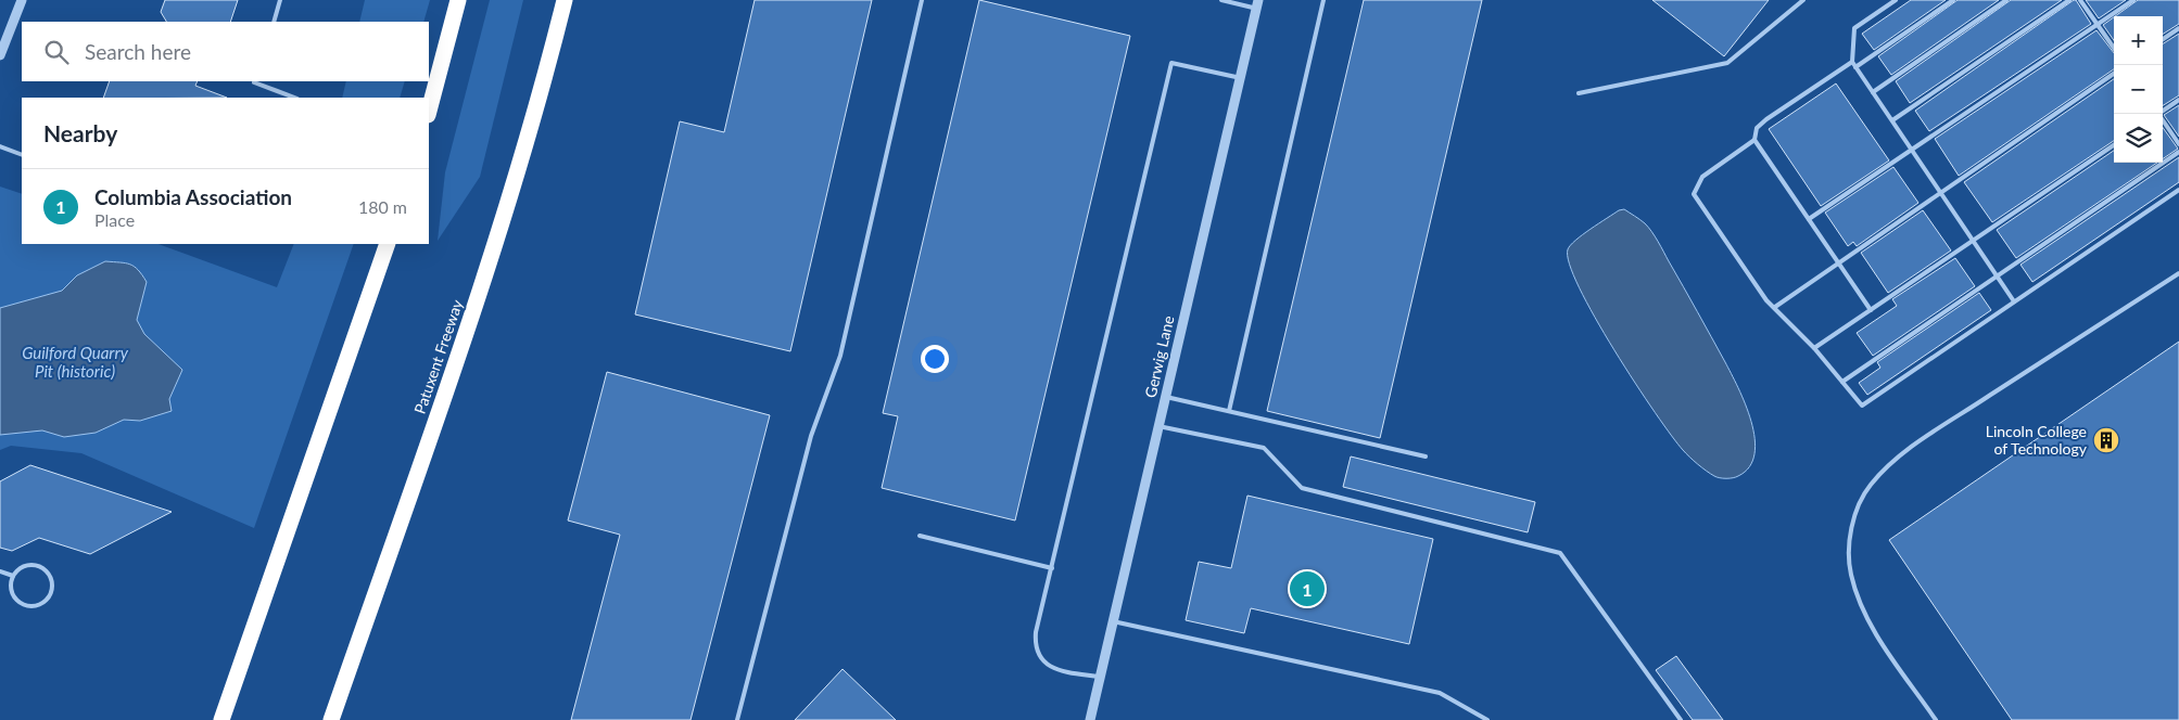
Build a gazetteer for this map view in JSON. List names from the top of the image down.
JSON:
{
  "streets": {
    "highway": ["Patuxent Freeway"],
    "street": ["Gerwig Lane"]
  },
  "water": ["Guilford Quarry Pit (historic)"],
  "places": {
    "building": ["Lincoln College of Technology"]
  },
  "page": {
    "map_buttons": ["+", "−"],
    "search": "Search here",
    "heading": "Nearby",
    "list": [
      {
        "mark": "1",
        "name": "Columbia Association",
        "note": "Place",
        "value": "180 m"
      }
    ],
    "pins": "1"
  }
}
